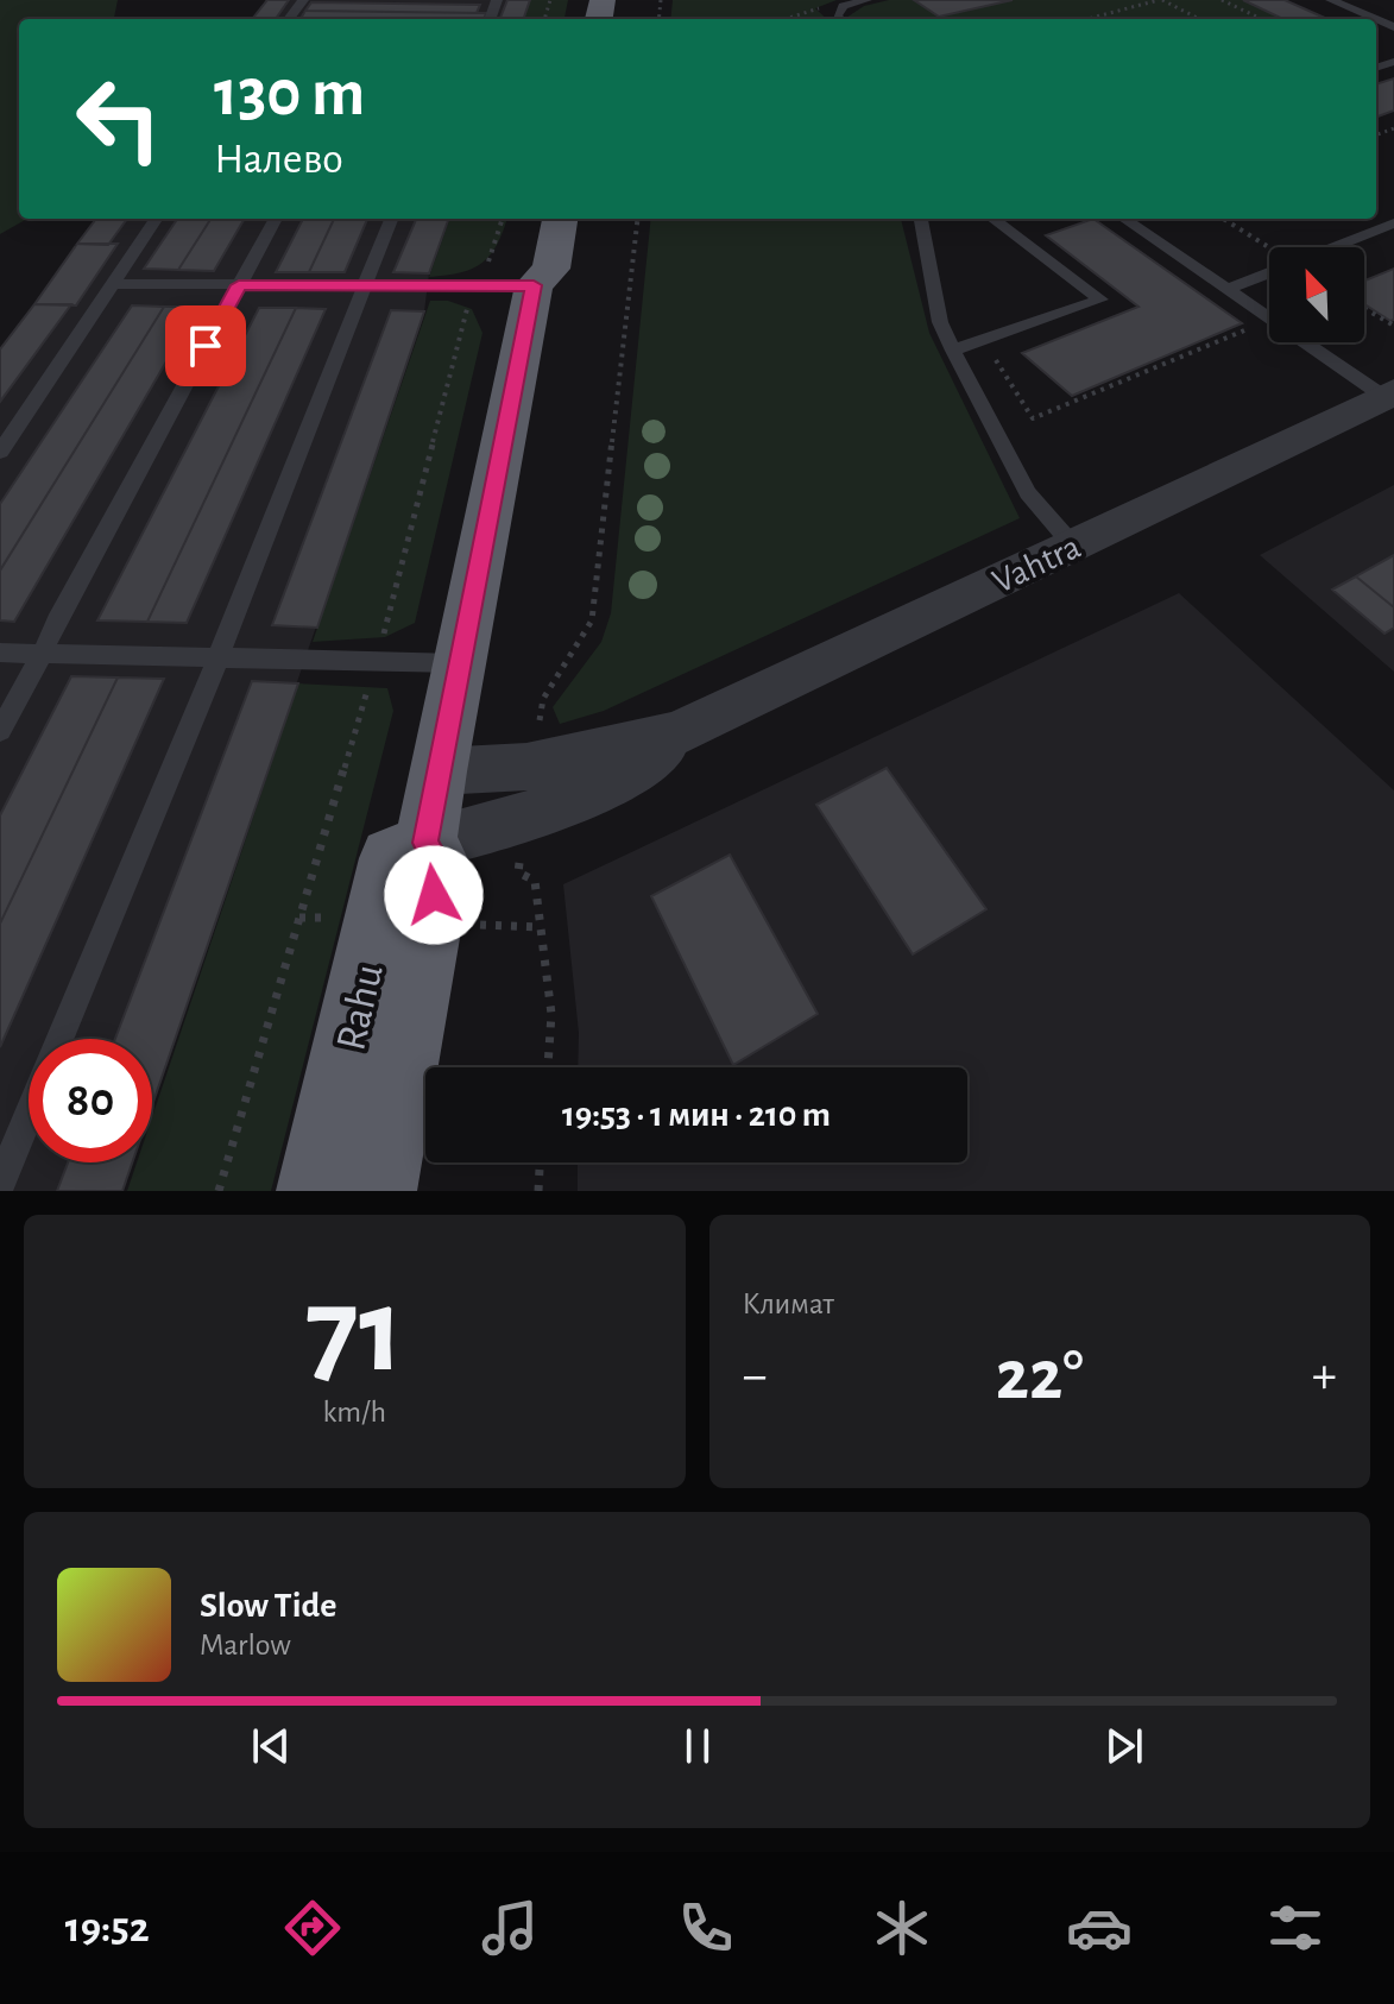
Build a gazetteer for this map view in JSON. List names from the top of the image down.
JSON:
{
  "streets": {
    "highway": ["Rahu"],
    "street": ["Vahtra"]
  },
  "crossings": [
    ["Vahtra", "Rahu"]
  ],
  "north": "top left",
  "page": {
    "turn": ["130 m", "Налево"],
    "limit": "80",
    "trip": "19:53 · 1 мин · 210 m",
    "tile": [
      ["71", "km/h"],
      "Климат"
    ],
    "heat": ["−", "22°", "+"],
    "song": ["Slow Tide", "Marlow"],
    "tabs": "19:52"
  }
}
